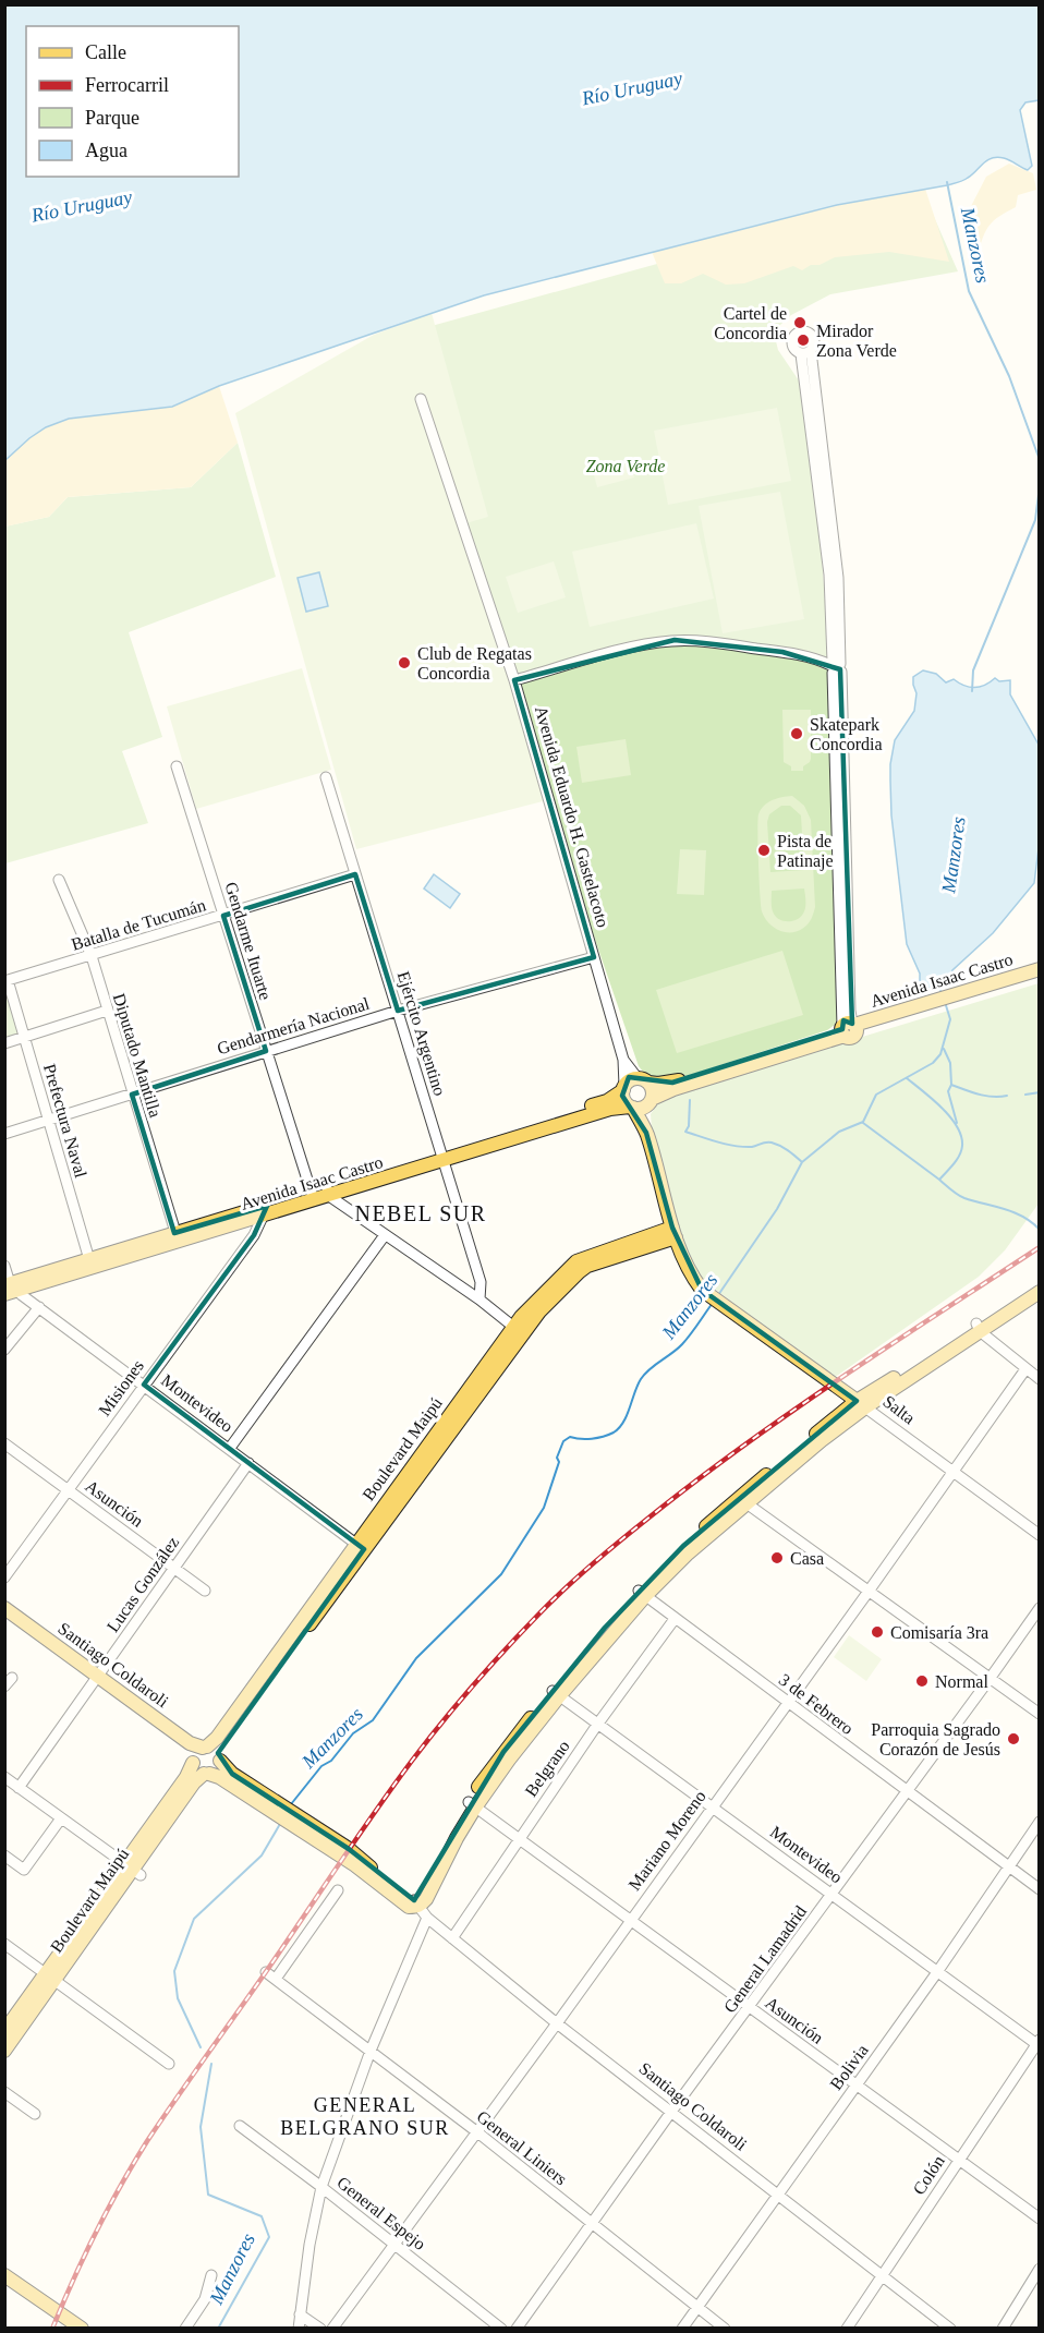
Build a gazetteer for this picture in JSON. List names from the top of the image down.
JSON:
{
  "streets": {
    "main road": [
      "Avenida Isaac Castro",
      "Salta",
      "Boulevard Maipú",
      "Santiago Coldaroli"
    ],
    "street": [
      "Avenida Eduardo H. Gastelacoto",
      "Batalla de Tucumán",
      "Gendarme Ituarte",
      "Gendarmería Nacional",
      "Ejército Argentino",
      "Diputado Mantilla",
      "Prefectura Naval",
      "Misiones",
      "Montevideo",
      "Asunción",
      "Lucas González",
      "3 de Febrero",
      "Belgrano",
      "Mariano Moreno",
      "General Lamadrid",
      "Bolivia",
      "General Liniers",
      "Colón",
      "General Espejo"
    ]
  },
  "crossings": [
    ["Avenida Eduardo H. Gastelacoto", "Avenida Isaac Castro"],
    ["Avenida Eduardo H. Gastelacoto", "Gendarmería Nacional"],
    ["Batalla de Tucumán", "Gendarme Ituarte"],
    ["Batalla de Tucumán", "Ejército Argentino"],
    ["Batalla de Tucumán", "Diputado Mantilla"],
    ["Batalla de Tucumán", "Prefectura Naval"],
    ["Gendarme Ituarte", "Avenida Isaac Castro"],
    ["Gendarme Ituarte", "Gendarmería Nacional"],
    ["Avenida Isaac Castro", "Ejército Argentino"],
    ["Avenida Isaac Castro", "Diputado Mantilla"],
    ["Avenida Isaac Castro", "Prefectura Naval"],
    ["Avenida Isaac Castro", "Misiones"],
    ["Avenida Isaac Castro", "Montevideo"],
    ["Gendarmería Nacional", "Ejército Argentino"],
    ["Gendarmería Nacional", "Diputado Mantilla"],
    ["Gendarmería Nacional", "Prefectura Naval"],
    ["Misiones", "Montevideo"],
    ["Misiones", "Asunción"],
    ["Montevideo", "Boulevard Maipú"],
    ["Montevideo", "Lucas González"],
    ["Montevideo", "Belgrano"],
    ["Montevideo", "Mariano Moreno"],
    ["Montevideo", "General Lamadrid"],
    ["Montevideo", "Bolivia"],
    ["Montevideo", "Colón"],
    ["Salta", "Boulevard Maipú"],
    ["Salta", "Mariano Moreno"],
    ["Boulevard Maipú", "Santiago Coldaroli"],
    ["Asunción", "Lucas González"],
    ["Asunción", "Belgrano"],
    ["Asunción", "Mariano Moreno"],
    ["Asunción", "General Lamadrid"],
    ["Asunción", "Bolivia"],
    ["Asunción", "Colón"],
    ["Lucas González", "Santiago Coldaroli"],
    ["Santiago Coldaroli", "Belgrano"],
    ["Santiago Coldaroli", "Mariano Moreno"],
    ["Santiago Coldaroli", "General Lamadrid"],
    ["Santiago Coldaroli", "Bolivia"],
    ["Santiago Coldaroli", "Colón"],
    ["3 de Febrero", "Belgrano"],
    ["3 de Febrero", "Mariano Moreno"],
    ["3 de Febrero", "General Lamadrid"],
    ["3 de Febrero", "Bolivia"],
    ["Mariano Moreno", "General Liniers"],
    ["Mariano Moreno", "General Espejo"],
    ["General Lamadrid", "General Liniers"],
    ["Bolivia", "General Liniers"]
  ],
  "districts": ["NEBEL SUR", "GENERAL BELGRANO SUR"],
  "water": ["Río Uruguay", "Manzores"],
  "parks": ["Zona Verde"],
  "places": [
    "Cartel de Concordia",
    "Mirador Zona Verde",
    "Club de Regatas Concordia",
    "Skatepark Concordia",
    "Pista de Patinaje",
    "Casa",
    "Comisaría 3ra",
    "Normal",
    "Parroquia Sagrado Corazón de Jesús"
  ],
  "legend": [
    "Calle",
    "Ferrocarril",
    "Parque",
    "Agua"
  ]
}
